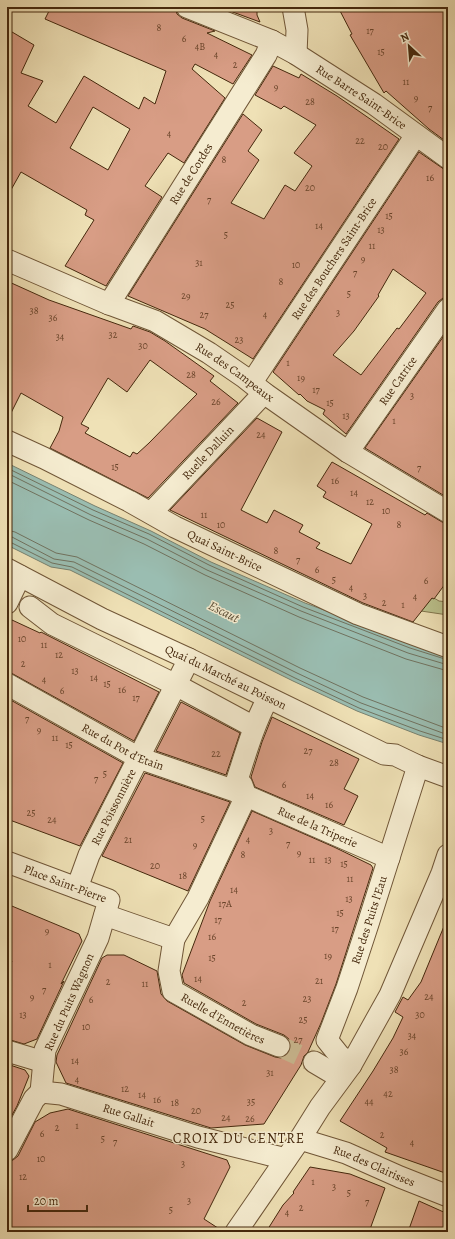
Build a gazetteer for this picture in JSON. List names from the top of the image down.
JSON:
{
  "streets": {
    "street": [
      "Rue Barre Saint-Brice",
      "Rue de Cordes",
      "Rue des Bouchers Saint-Brice",
      "Rue des Campeaux",
      "Rue Catrice",
      "Ruelle Dalluin",
      "Quai Saint-Brice",
      "Quai du Marché au Poisson",
      "Rue du Pot d'Etain",
      "Rue Poissonnière",
      "Rue de la Triperie",
      "Place Saint-Pierre",
      "Rue des Puits l'Eau",
      "Rue du Puits Wagnon",
      "Ruelle d'Ennetières",
      "Rue Gallait",
      "Rue des Clairisses"
    ]
  },
  "crossings": [
    ["Rue Barre Saint-Brice", "Rue de Cordes"],
    ["Rue Barre Saint-Brice", "Rue des Bouchers Saint-Brice"],
    ["Rue de Cordes", "Rue des Campeaux"],
    ["Rue des Bouchers Saint-Brice", "Rue des Campeaux"],
    ["Rue des Bouchers Saint-Brice", "Ruelle Dalluin"],
    ["Rue des Campeaux", "Rue Catrice"],
    ["Rue des Campeaux", "Ruelle Dalluin"],
    ["Ruelle Dalluin", "Quai Saint-Brice"],
    ["Quai du Marché au Poisson", "Rue Poissonnière"],
    ["Quai du Marché au Poisson", "Rue des Puits l'Eau"],
    ["Rue du Pot d'Etain", "Rue Poissonnière"],
    ["Rue du Pot d'Etain", "Rue de la Triperie"],
    ["Rue Poissonnière", "Place Saint-Pierre"],
    ["Rue de la Triperie", "Rue des Puits l'Eau"],
    ["Place Saint-Pierre", "Rue du Puits Wagnon"],
    ["Place Saint-Pierre", "Ruelle d'Ennetières"],
    ["Rue du Puits Wagnon", "Rue Gallait"]
  ],
  "districts": ["CROIX DU CENTRE"],
  "water": ["Escaut"],
  "house_numbers": [
    "8",
    "17",
    "6",
    "4B",
    "15",
    "4",
    "2",
    "11",
    "9",
    "9",
    "28",
    "7",
    "4",
    "22",
    "20",
    "8",
    "16",
    "20",
    "7",
    "15",
    "14",
    "13",
    "5",
    "11",
    "9",
    "31",
    "10",
    "7",
    "8",
    "5",
    "29",
    "25",
    "38",
    "3",
    "27",
    "4",
    "36",
    "32",
    "34",
    "23",
    "30",
    "1",
    "28",
    "19",
    "17",
    "3",
    "26",
    "15",
    "13",
    "1",
    "24",
    "15",
    "7",
    "16",
    "14",
    "12",
    "10",
    "11",
    "10",
    "8",
    "8",
    "7",
    "6",
    "5",
    "6",
    "4",
    "3",
    "4",
    "2",
    "1",
    "10",
    "11",
    "12",
    "2",
    "13",
    "14",
    "4",
    "15",
    "16",
    "6",
    "17",
    "7",
    "9",
    "11",
    "15",
    "27",
    "22",
    "28",
    "5",
    "7",
    "6",
    "14",
    "16",
    "25",
    "5",
    "24",
    "3",
    "21",
    "4",
    "7",
    "9",
    "9",
    "8",
    "11",
    "13",
    "15",
    "20",
    "18",
    "11",
    "14",
    "13",
    "17A",
    "15",
    "17",
    "17",
    "9",
    "16",
    "19",
    "15",
    "1",
    "14",
    "21",
    "2",
    "11",
    "7",
    "9",
    "24",
    "23",
    "6",
    "2",
    "13",
    "30",
    "25",
    "10",
    "34",
    "27",
    "36",
    "14",
    "38",
    "31",
    "4",
    "12",
    "42",
    "14",
    "16",
    "35",
    "44",
    "18",
    "20",
    "24",
    "26",
    "1",
    "2",
    "6",
    "2",
    "5",
    "7",
    "4",
    "10",
    "3",
    "12",
    "1",
    "3",
    "5",
    "3",
    "7",
    "2",
    "5",
    "4"
  ],
  "scale_bar": "20 m",
  "north": "top left"
}
